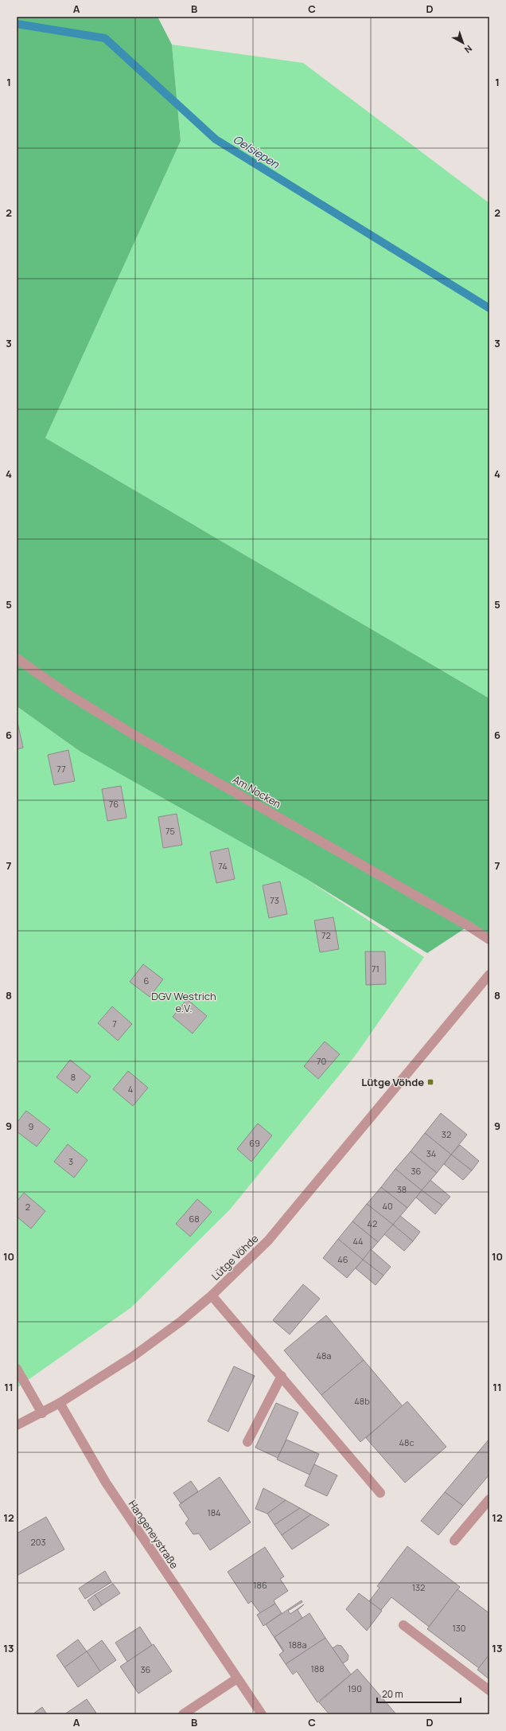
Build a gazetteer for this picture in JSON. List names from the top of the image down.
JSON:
{
  "streets": {
    "street": ["Am Nocken", "Lütge Vöhde", "Hangeneystraße"]
  },
  "crossings": [
    ["Lütge Vöhde", "Hangeneystraße"]
  ],
  "water": ["Oelsiepen"],
  "parks": ["DGV Westrich e.V."],
  "places": {
    "transit": ["Lütge Vöhde"]
  },
  "house_numbers": [
    "77",
    "76",
    "75",
    "74",
    "73",
    "72",
    "71",
    "6",
    "7",
    "70",
    "8",
    "4",
    "9",
    "32",
    "69",
    "34",
    "3",
    "36",
    "38",
    "40",
    "2",
    "68",
    "42",
    "44",
    "46",
    "48a",
    "48b",
    "48c",
    "184",
    "203",
    "186",
    "132",
    "130",
    "188a",
    "188",
    "36",
    "190"
  ],
  "scale_bar": "20 m",
  "north": "bottom right",
  "grid": {
    "columns": [
      "A",
      "B",
      "C",
      "D"
    ],
    "rows": [
      "1",
      "2",
      "3",
      "4",
      "5",
      "6",
      "7",
      "8",
      "9",
      "10",
      "11",
      "12",
      "13"
    ]
  }
}
